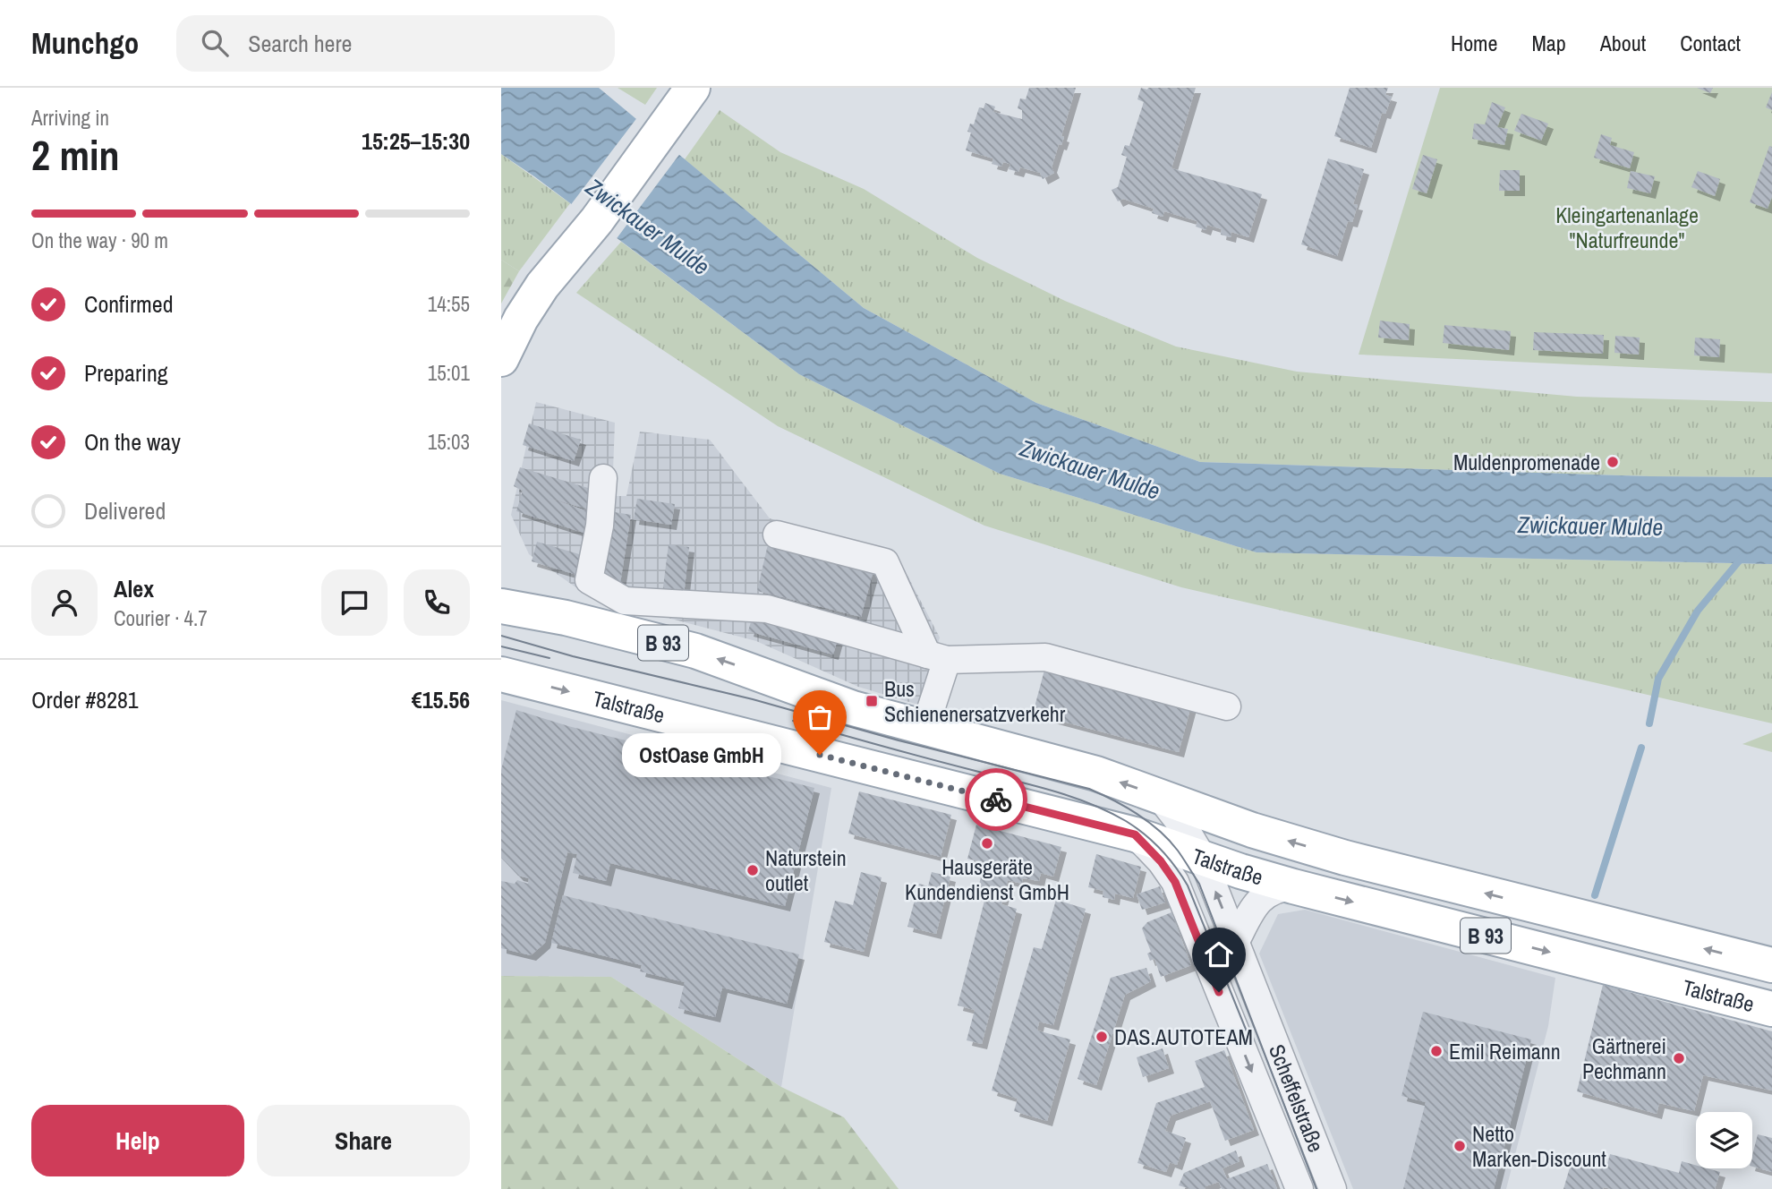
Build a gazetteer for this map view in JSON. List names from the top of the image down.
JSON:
{
  "streets": {
    "main road": ["B 93", "Talstraße"],
    "street": ["Scheffelstraße"]
  },
  "crossings": [
    ["Talstraße", "Scheffelstraße"]
  ],
  "water": ["Zwickauer Mulde"],
  "parks": ["Kleingartenanlage \"Naturfreunde\""],
  "places": {
    "other": [
      "Muldenpromenade",
      "OstOase GmbH",
      "Hausgeräte Kundendienst GmbH",
      "Naturstein outlet",
      "DAS.AUTOTEAM",
      "Emil Reimann",
      "Gärtnerei Pechmann",
      "Netto Marken-Discount"
    ],
    "transit": ["Bus Schienenersatzverkehr"]
  },
  "page": {
    "header": "Munchgo",
    "search": "Search here",
    "nav": [
      "Home",
      "Map",
      "About",
      "Contact"
    ],
    "heading": ["2 min", "Arriving in", "15:25–15:30"],
    "panel": [
      "Alex",
      "Courier · 4.7",
      "Order #8281",
      "€15.56"
    ],
    "bar": "On the way · 90 m",
    "list": [
      ["Confirmed", "14:55"],
      ["Preparing", "15:01"],
      ["On the way", "15:03"],
      "Delivered"
    ],
    "bubble": "OstOase GmbH",
    "buttons": ["Help", "Share"]
  }
}
